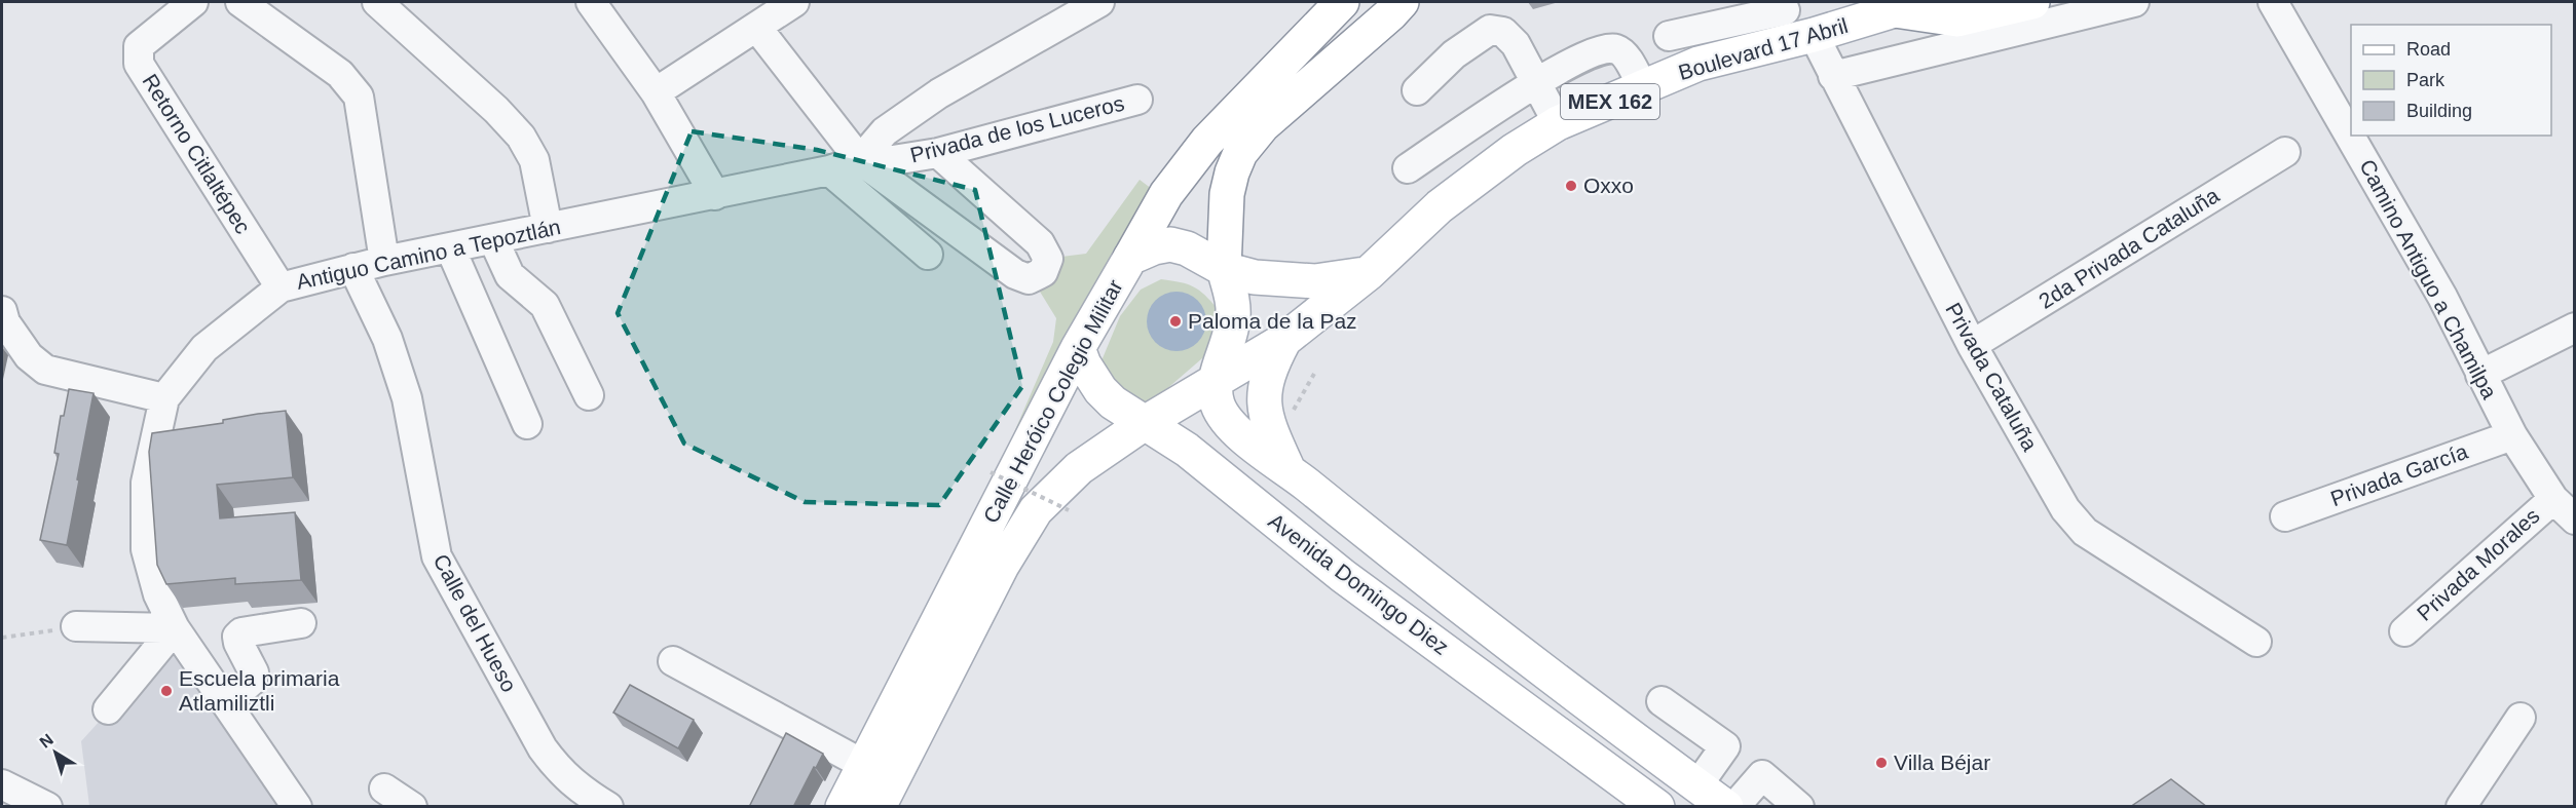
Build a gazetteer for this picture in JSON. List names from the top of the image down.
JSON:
{
  "streets": {
    "main road": [
      "Boulevard 17 Abril",
      "MEX 162",
      "Calle Heróico Colegio Militar",
      "Avenida Domingo Diez"
    ],
    "street": [
      "Privada de los Luceros",
      "Retorno Citlaltépec",
      "2da Privada Cataluña",
      "Antiguo Camino a Tepoztlán",
      "Camino Antiguo a Chamilpa",
      "Privada Cataluña",
      "Privada García",
      "Privada Morales",
      "Calle del Hueso"
    ]
  },
  "crossings": [
    ["Boulevard 17 Abril", "Privada Cataluña"],
    ["Boulevard 17 Abril", "Calle Heróico Colegio Militar"],
    ["Boulevard 17 Abril", "Avenida Domingo Diez"],
    ["Privada de los Luceros", "Antiguo Camino a Tepoztlán"],
    ["Retorno Citlaltépec", "Antiguo Camino a Tepoztlán"],
    ["2da Privada Cataluña", "Privada Cataluña"],
    ["Antiguo Camino a Tepoztlán", "Calle del Hueso"],
    ["Camino Antiguo a Chamilpa", "Privada García"],
    ["Camino Antiguo a Chamilpa", "Privada Morales"],
    ["Calle Heróico Colegio Militar", "Avenida Domingo Diez"]
  ],
  "places": [
    "Oxxo",
    "Paloma de la Paz",
    "Escuela primaria Atlamiliztli",
    "Villa Béjar"
  ],
  "legend": ["Road", "Park", "Building"],
  "north": "top left"
}
